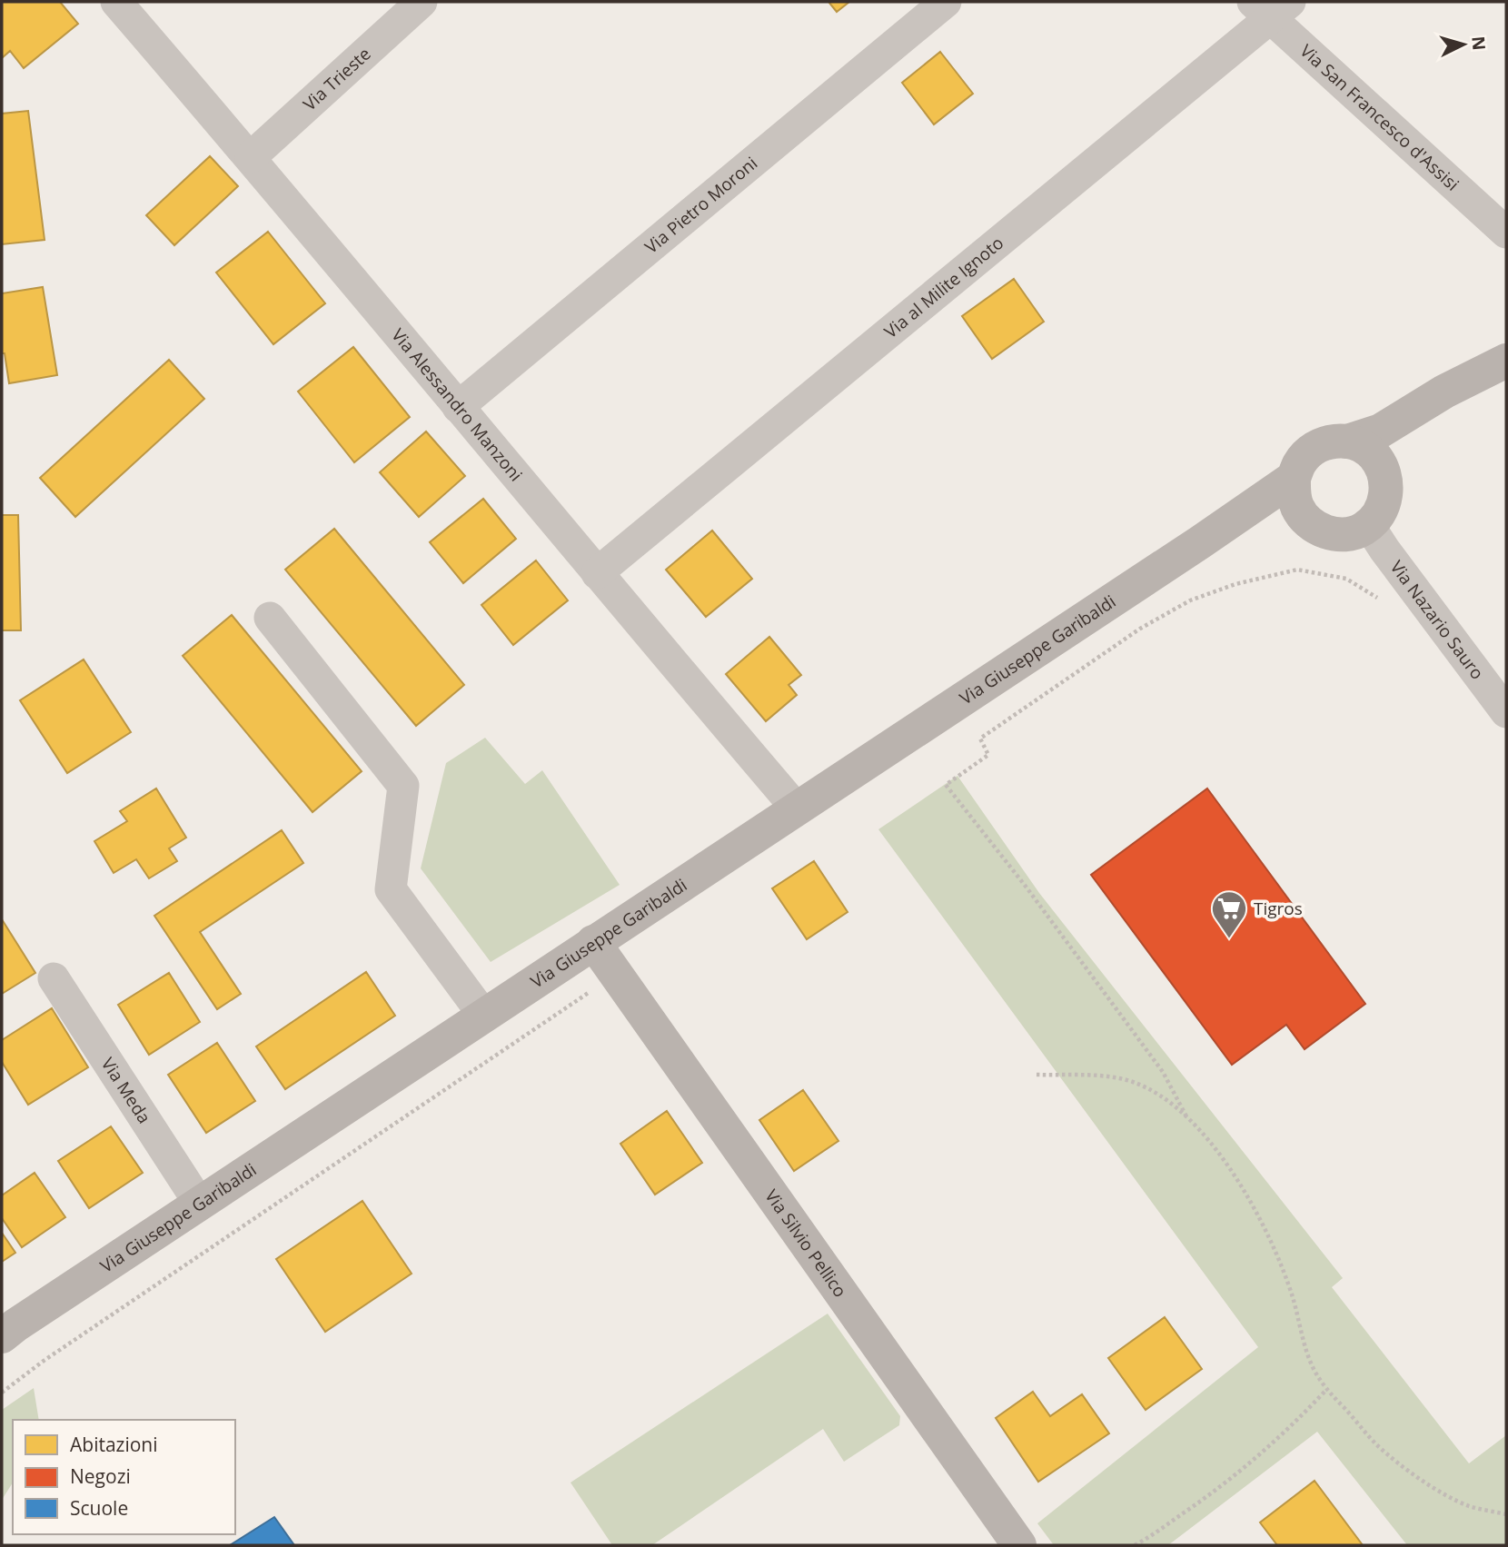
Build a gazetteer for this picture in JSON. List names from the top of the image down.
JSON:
{
  "streets": {
    "street": [
      "Via Trieste",
      "Via San Francesco d'Assisi",
      "Via Pietro Moroni",
      "Via al Milite Ignoto",
      "Via Alessandro Manzoni",
      "Via Nazario Sauro",
      "Via Giuseppe Garibaldi",
      "Via Meda",
      "Via Silvio Pellico"
    ]
  },
  "crossings": [
    ["Via Trieste", "Via Alessandro Manzoni"],
    ["Via San Francesco d'Assisi", "Via al Milite Ignoto"],
    ["Via Pietro Moroni", "Via Alessandro Manzoni"],
    ["Via al Milite Ignoto", "Via Alessandro Manzoni"],
    ["Via Alessandro Manzoni", "Via Giuseppe Garibaldi"],
    ["Via Nazario Sauro", "Via Giuseppe Garibaldi"],
    ["Via Giuseppe Garibaldi", "Via Meda"],
    ["Via Giuseppe Garibaldi", "Via Silvio Pellico"]
  ],
  "places": {
    "supermarket": ["Tigros"]
  },
  "legend": ["Abitazioni", "Negozi", "Scuole"],
  "north": "right"
}
